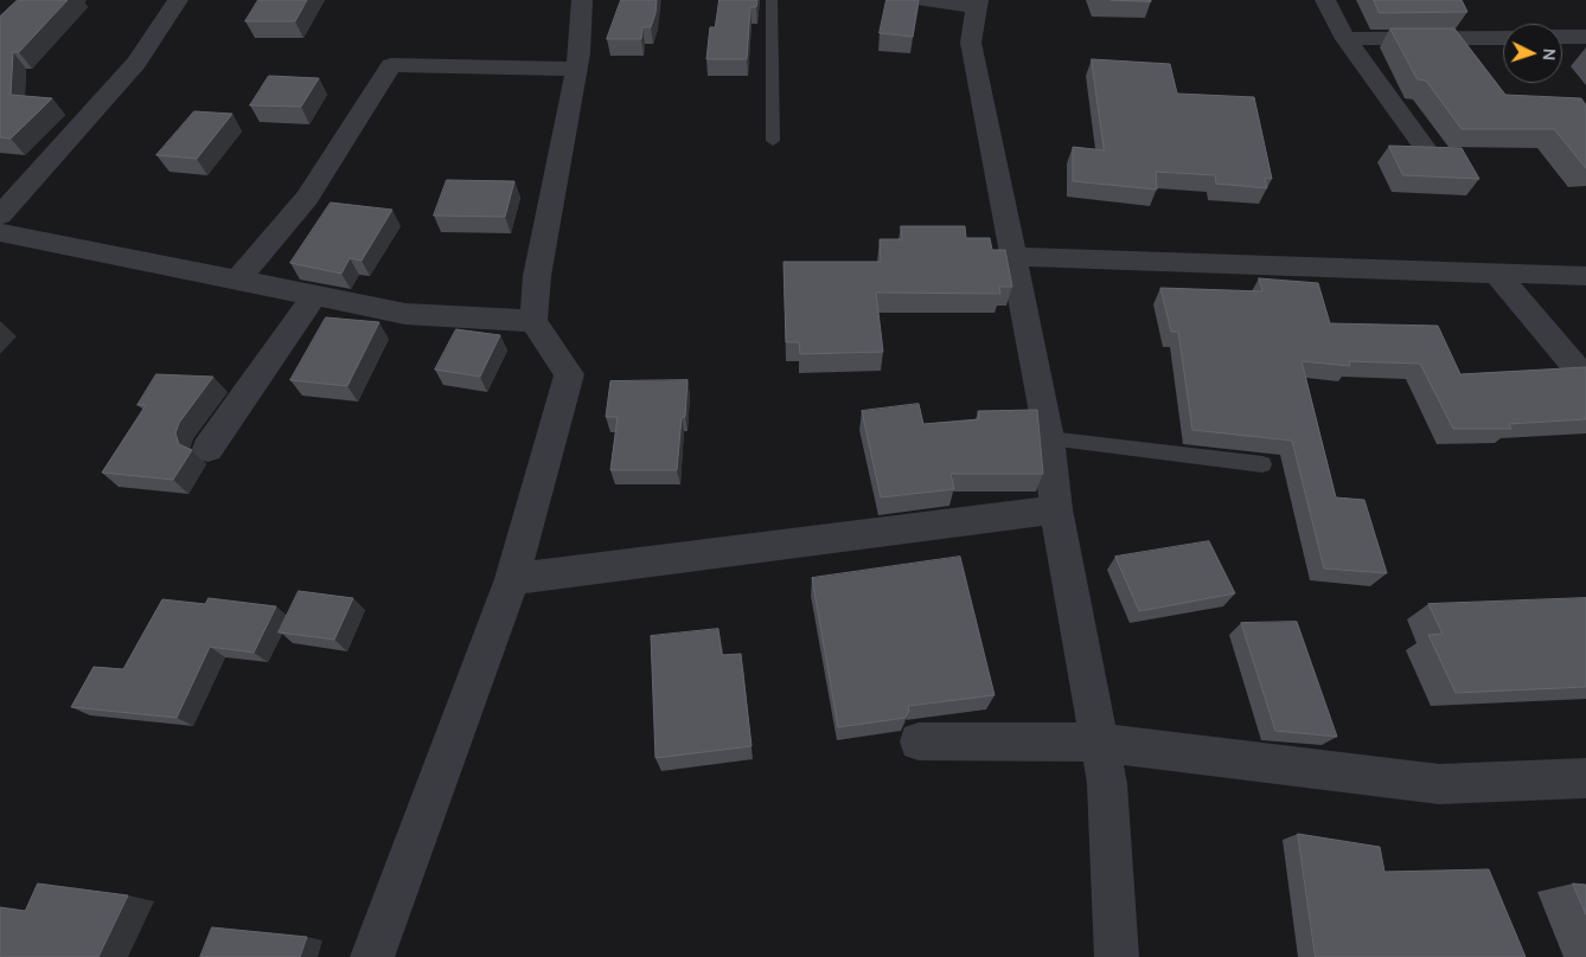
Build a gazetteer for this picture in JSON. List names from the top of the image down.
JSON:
{
  "north": "right"
}
